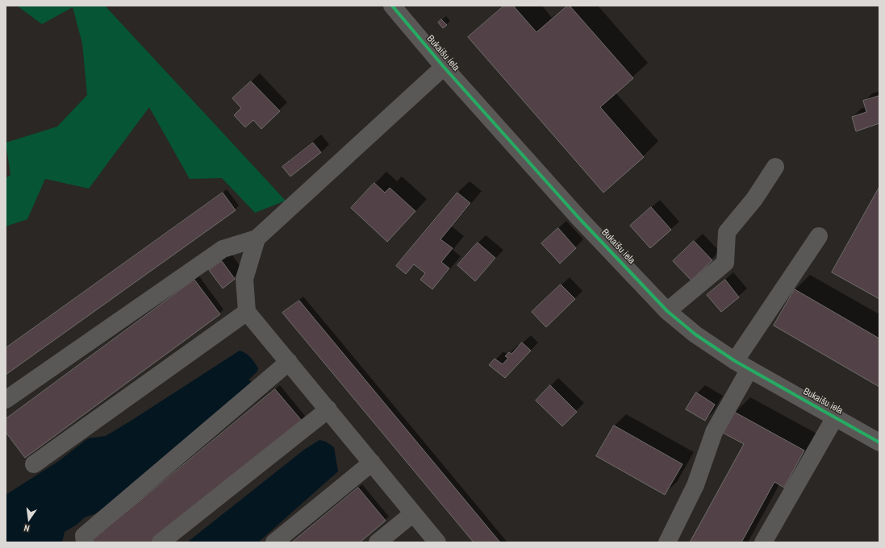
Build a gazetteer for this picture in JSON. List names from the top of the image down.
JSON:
{
  "streets": {
    "street": ["Bukaišu iela"]
  },
  "north": "bottom"
}
